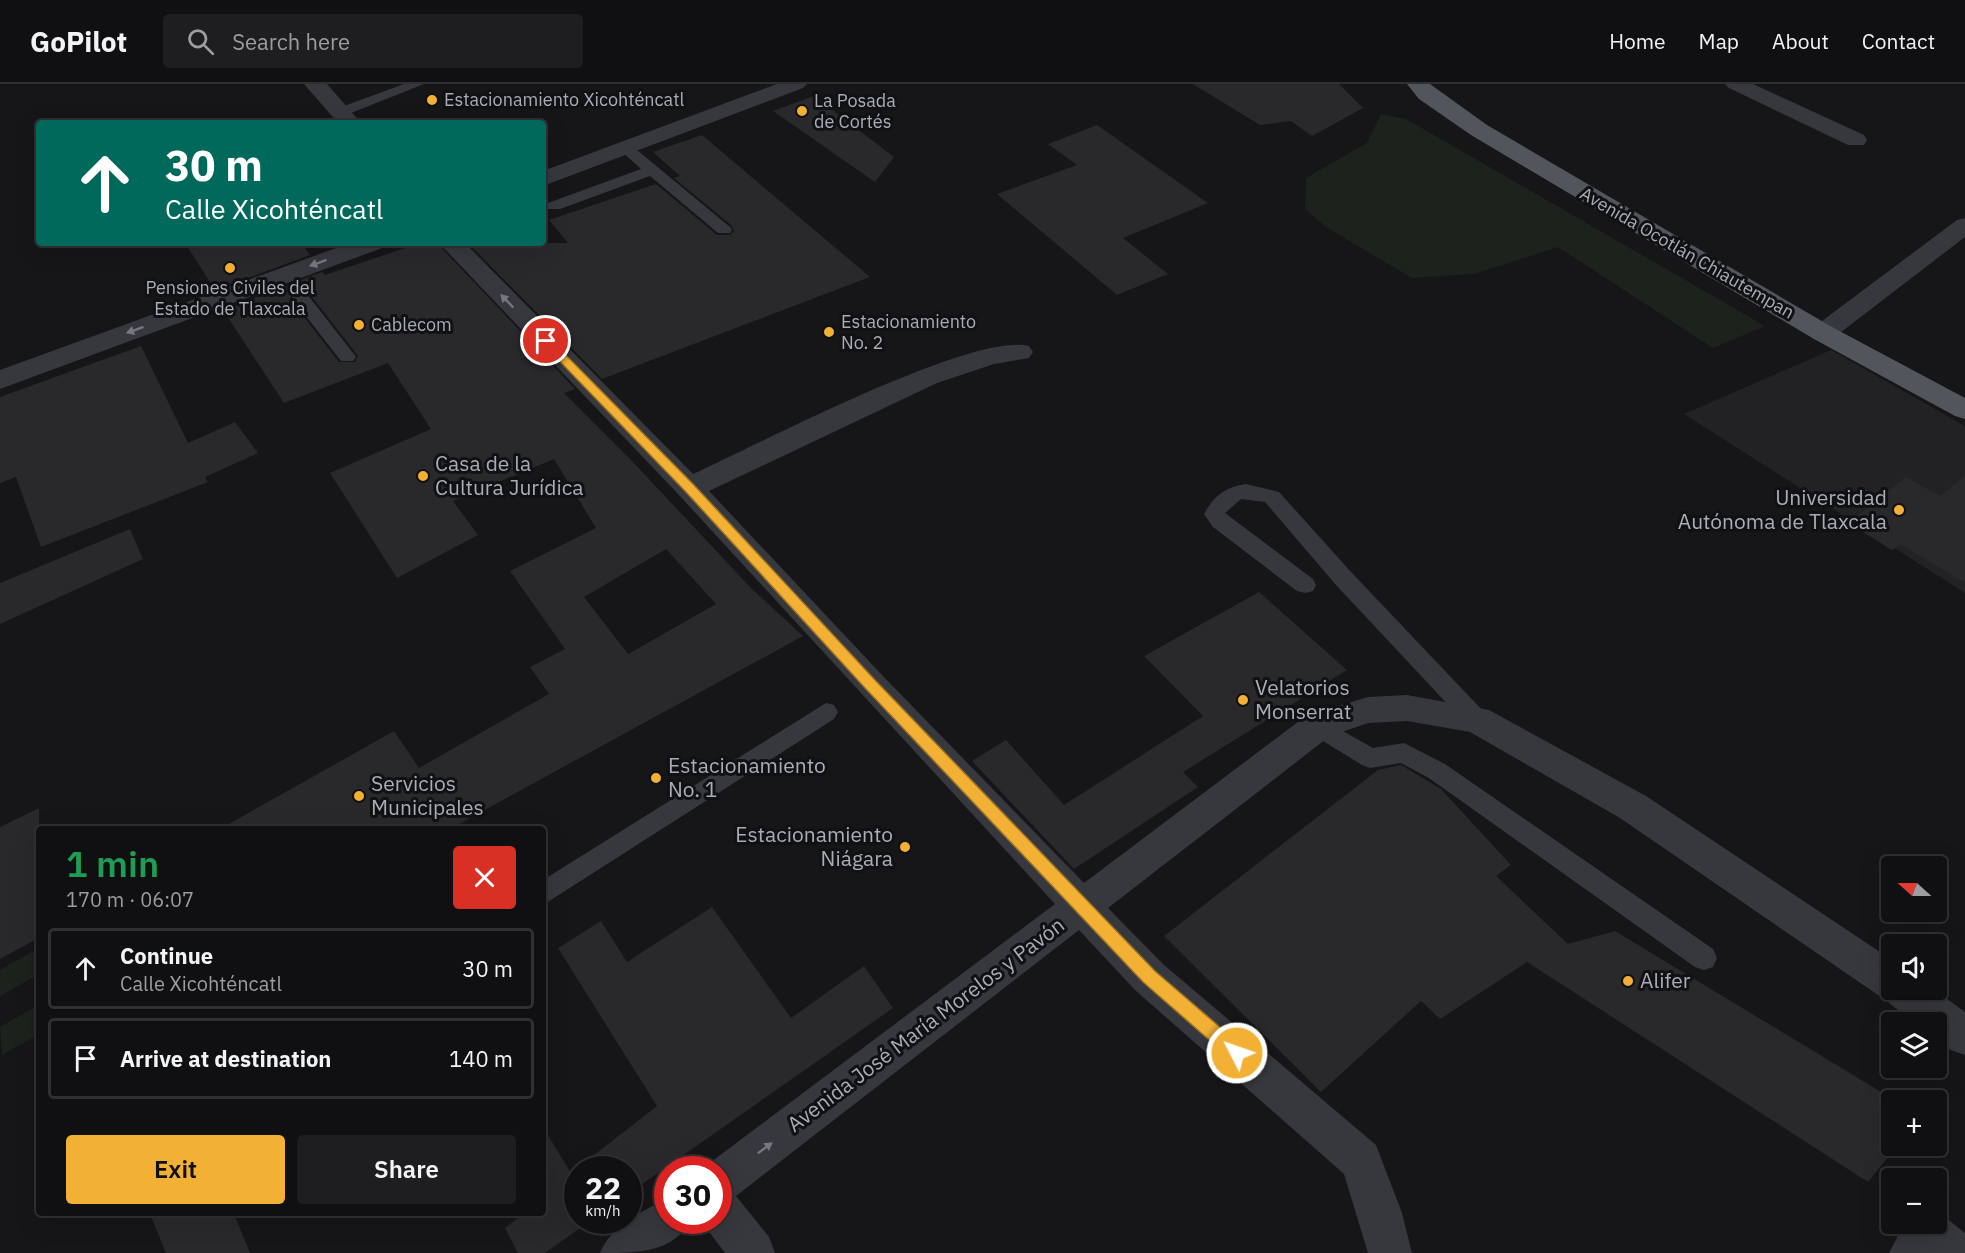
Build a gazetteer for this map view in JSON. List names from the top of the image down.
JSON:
{
  "streets": {
    "main road": ["Avenida Ocotlán Chiautempan"],
    "street": ["Avenida José María Morelos y Pavón"]
  },
  "places": [
    "Estacionamiento Xicohténcatl",
    "La Posada de Cortés",
    "Pensiones Civiles del Estado de Tlaxcala",
    "Cablecom",
    "Estacionamiento No. 2",
    "Casa de la Cultura Jurídica",
    "Universidad Autónoma de Tlaxcala",
    "Velatorios Monserrat",
    "Estacionamiento No. 1",
    "Servicios Municipales",
    "Estacionamiento Niágara",
    "Alifer"
  ],
  "north": "left",
  "page": {
    "header": "GoPilot",
    "search": "Search here",
    "nav": [
      "Home",
      "Map",
      "About",
      "Contact"
    ],
    "turn": ["30 m", "Calle Xicohténcatl"],
    "heading": ["1 min", "170 m · 06:07"],
    "map_buttons": ["+", "−"],
    "list": [
      {
        "name": "Continue",
        "note": "Calle Xicohténcatl",
        "value": "30 m"
      },
      {
        "name": "Arrive at destination",
        "value": "140 m"
      }
    ],
    "buttons": ["Exit", "Share"],
    "speed": "22 km/h",
    "limit": "30"
  }
}
